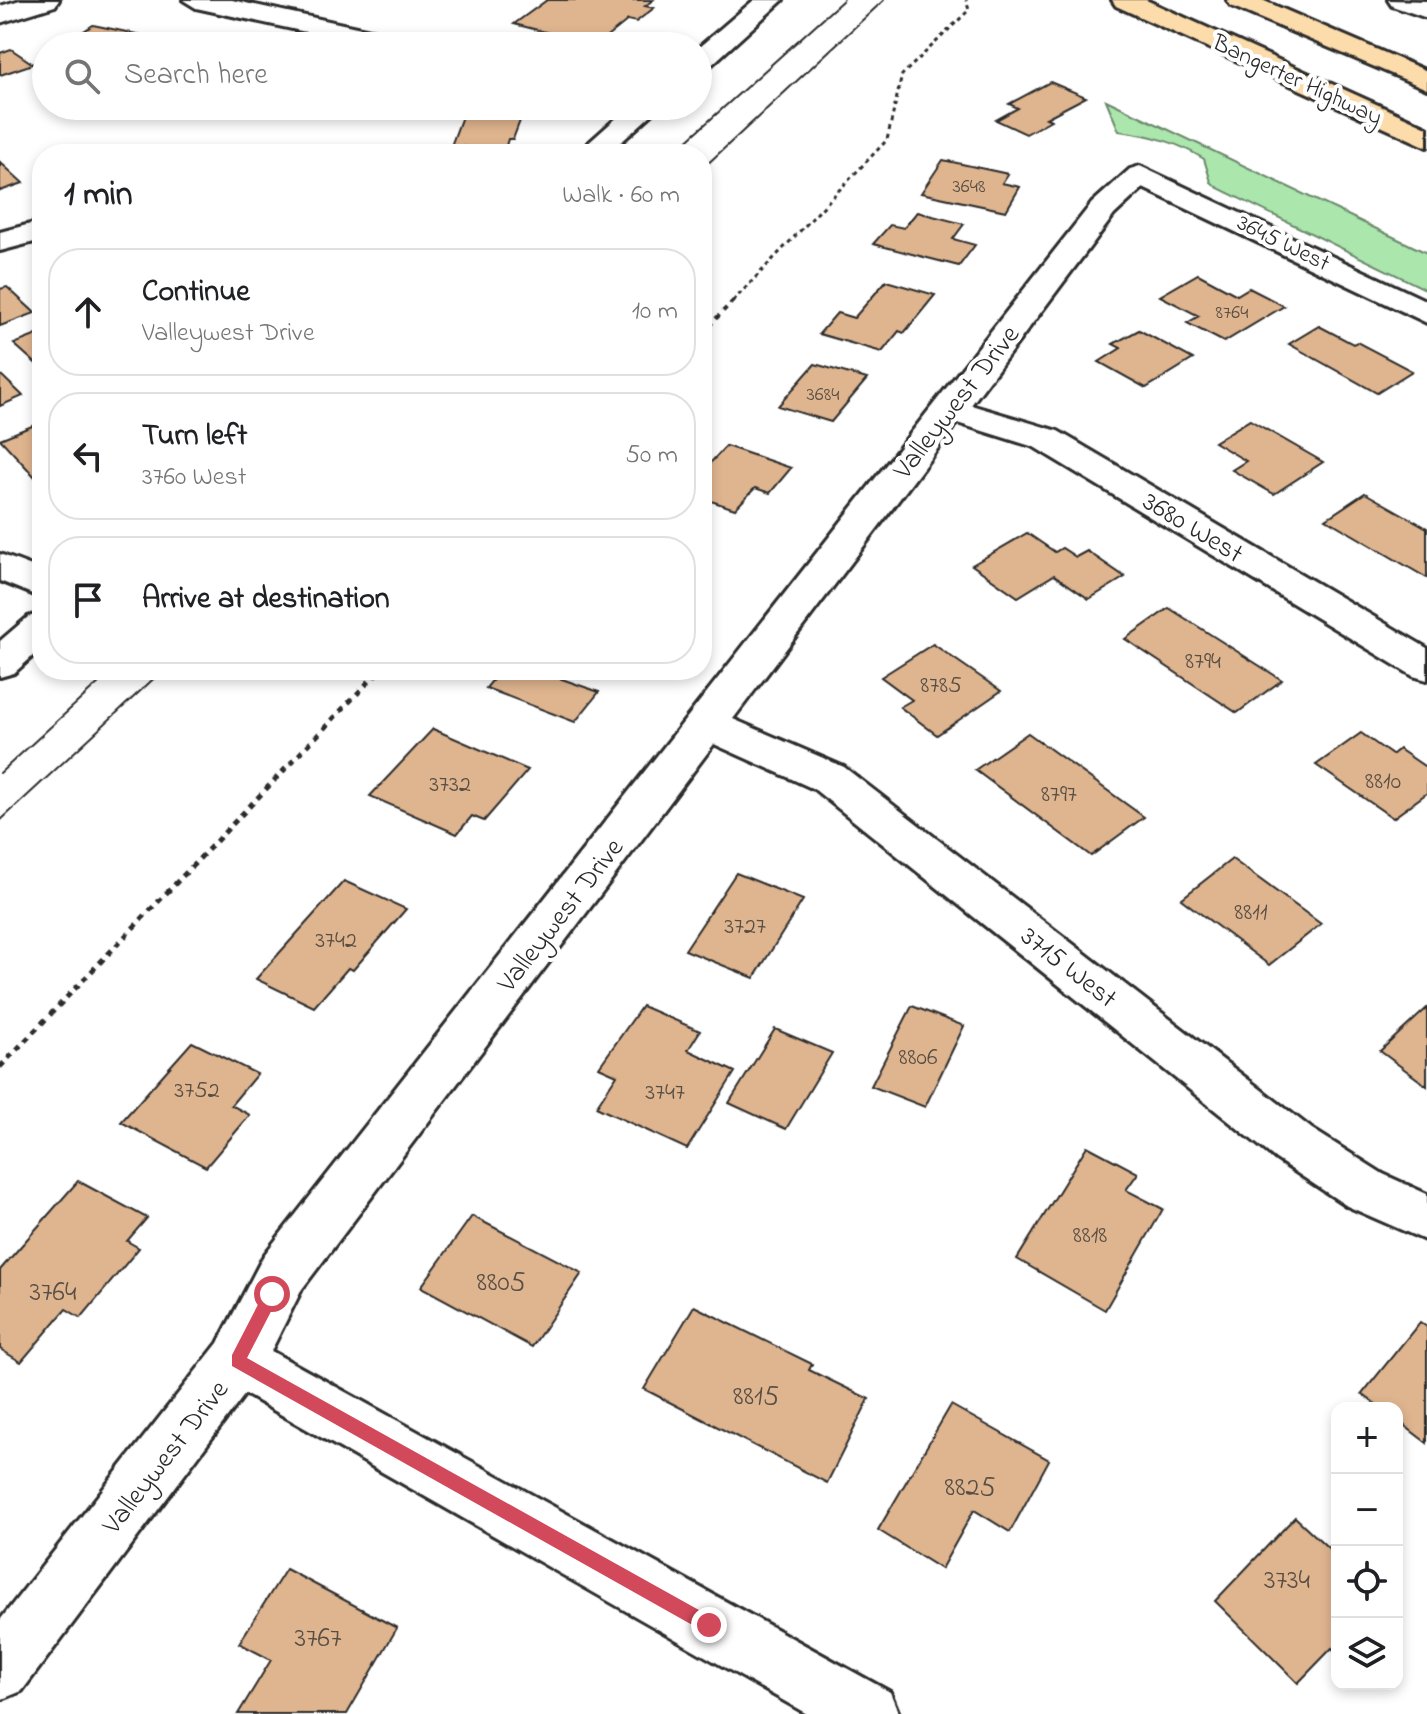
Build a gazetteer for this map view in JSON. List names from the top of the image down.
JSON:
{
  "streets": {
    "highway": ["Bangerter Highway"],
    "street": [
      "3645 West",
      "Valleywest Drive",
      "3680 West",
      "3715 West"
    ]
  },
  "crossings": [
    ["3645 West", "Valleywest Drive"],
    ["Valleywest Drive", "3680 West"],
    ["Valleywest Drive", "3715 West"]
  ],
  "house_numbers": [
    "3648",
    "8764",
    "3684",
    "8794",
    "8785",
    "8810",
    "3732",
    "8797",
    "8811",
    "3727",
    "3742",
    "8806",
    "3752",
    "3747",
    "8818",
    "8805",
    "3764",
    "8815",
    "8825",
    "3734",
    "3767"
  ],
  "page": {
    "search": "Search here",
    "heading": ["1 min", "Walk · 60 m"],
    "list": [
      ["Continue", "Valleywest Drive", "10 m"],
      ["Turn left", "3760 West", "50 m"],
      "Arrive at destination"
    ],
    "map_buttons": ["+", "−"]
  }
}
